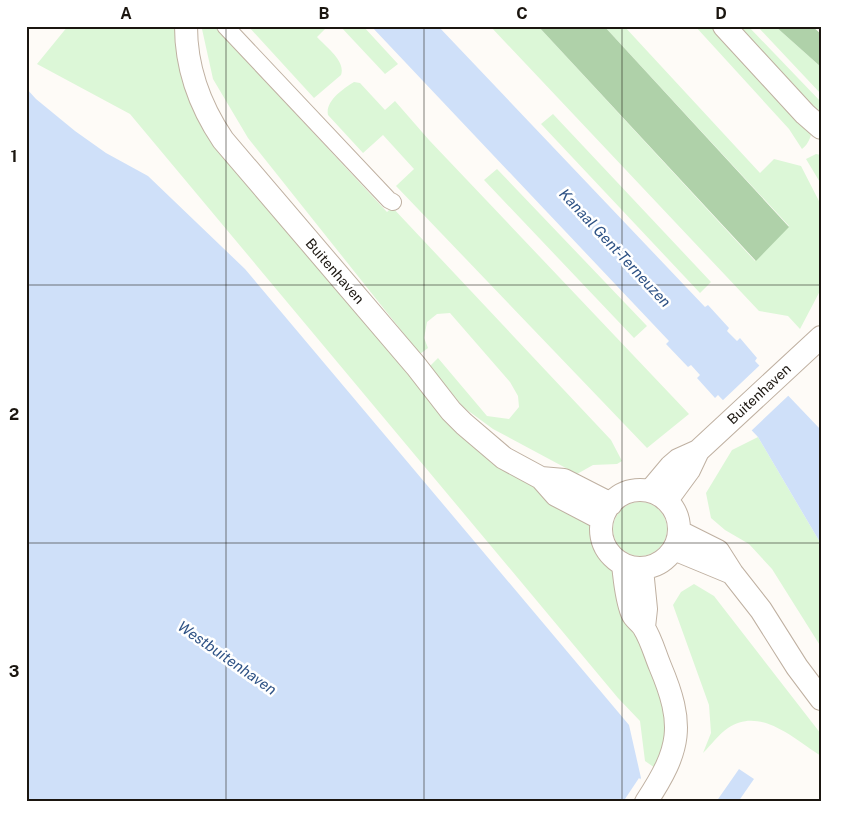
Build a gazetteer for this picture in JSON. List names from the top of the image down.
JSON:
{
  "streets": {
    "main road": ["Buitenhaven"]
  },
  "water": ["Kanaal Gent-Terneuzen", "Westbuitenhaven"],
  "grid": {
    "columns": [
      "A",
      "B",
      "C",
      "D"
    ],
    "rows": ["1", "2", "3"]
  }
}
